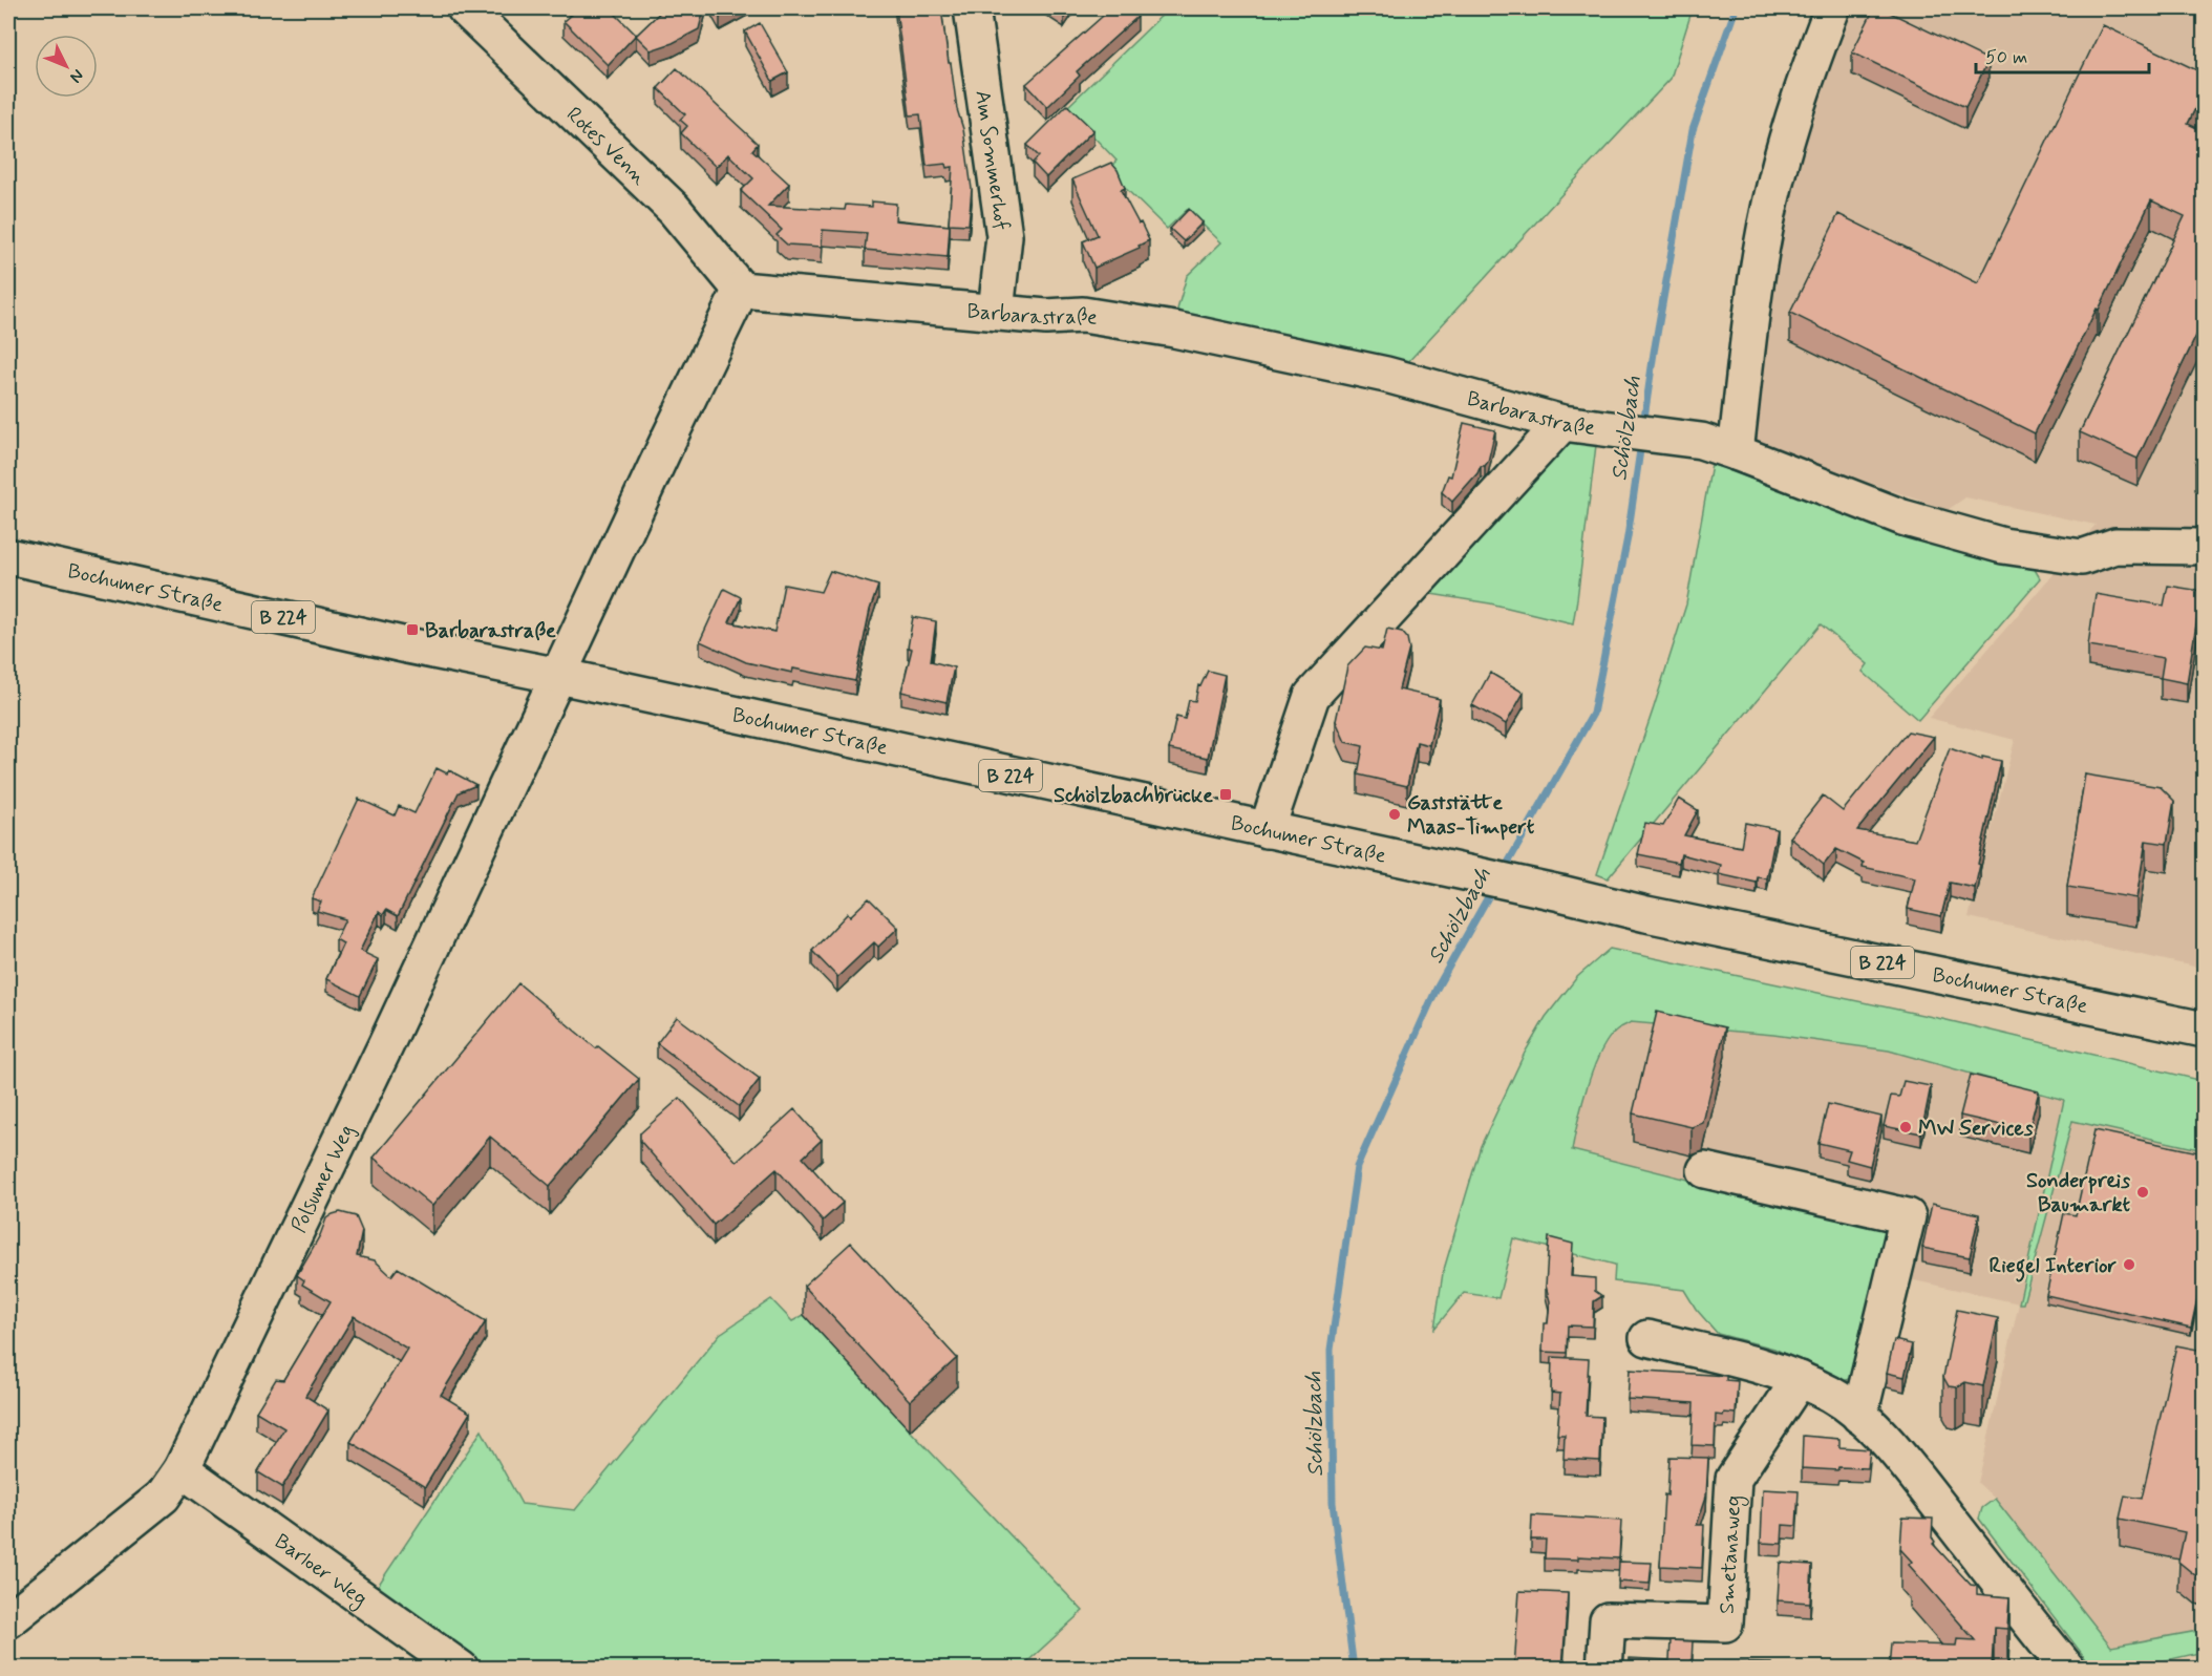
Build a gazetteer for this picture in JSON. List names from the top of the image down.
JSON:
{
  "streets": {
    "street": [
      "Rotes Venn",
      "Am Sommerhof",
      "Barbarastraße",
      "Bochumer Straße",
      "B 224",
      "Polsumer Weg",
      "Smetanaweg",
      "Barloer Weg"
    ]
  },
  "crossings": [
    ["Rotes Venn", "Barbarastraße"],
    ["Am Sommerhof", "Barbarastraße"],
    ["Bochumer Straße", "Polsumer Weg"],
    ["Polsumer Weg", "Barloer Weg"]
  ],
  "water": ["Schölzbach"],
  "places": {
    "transit": ["Barbarastraße", "Schölzbachbrücke"],
    "other": [
      "Gaststätte Maas-Timpert",
      "MW Services",
      "Sonderpreis Baumarkt",
      "Riegel Interior"
    ]
  },
  "scale_bar": "50 m",
  "north": "bottom right"
}
